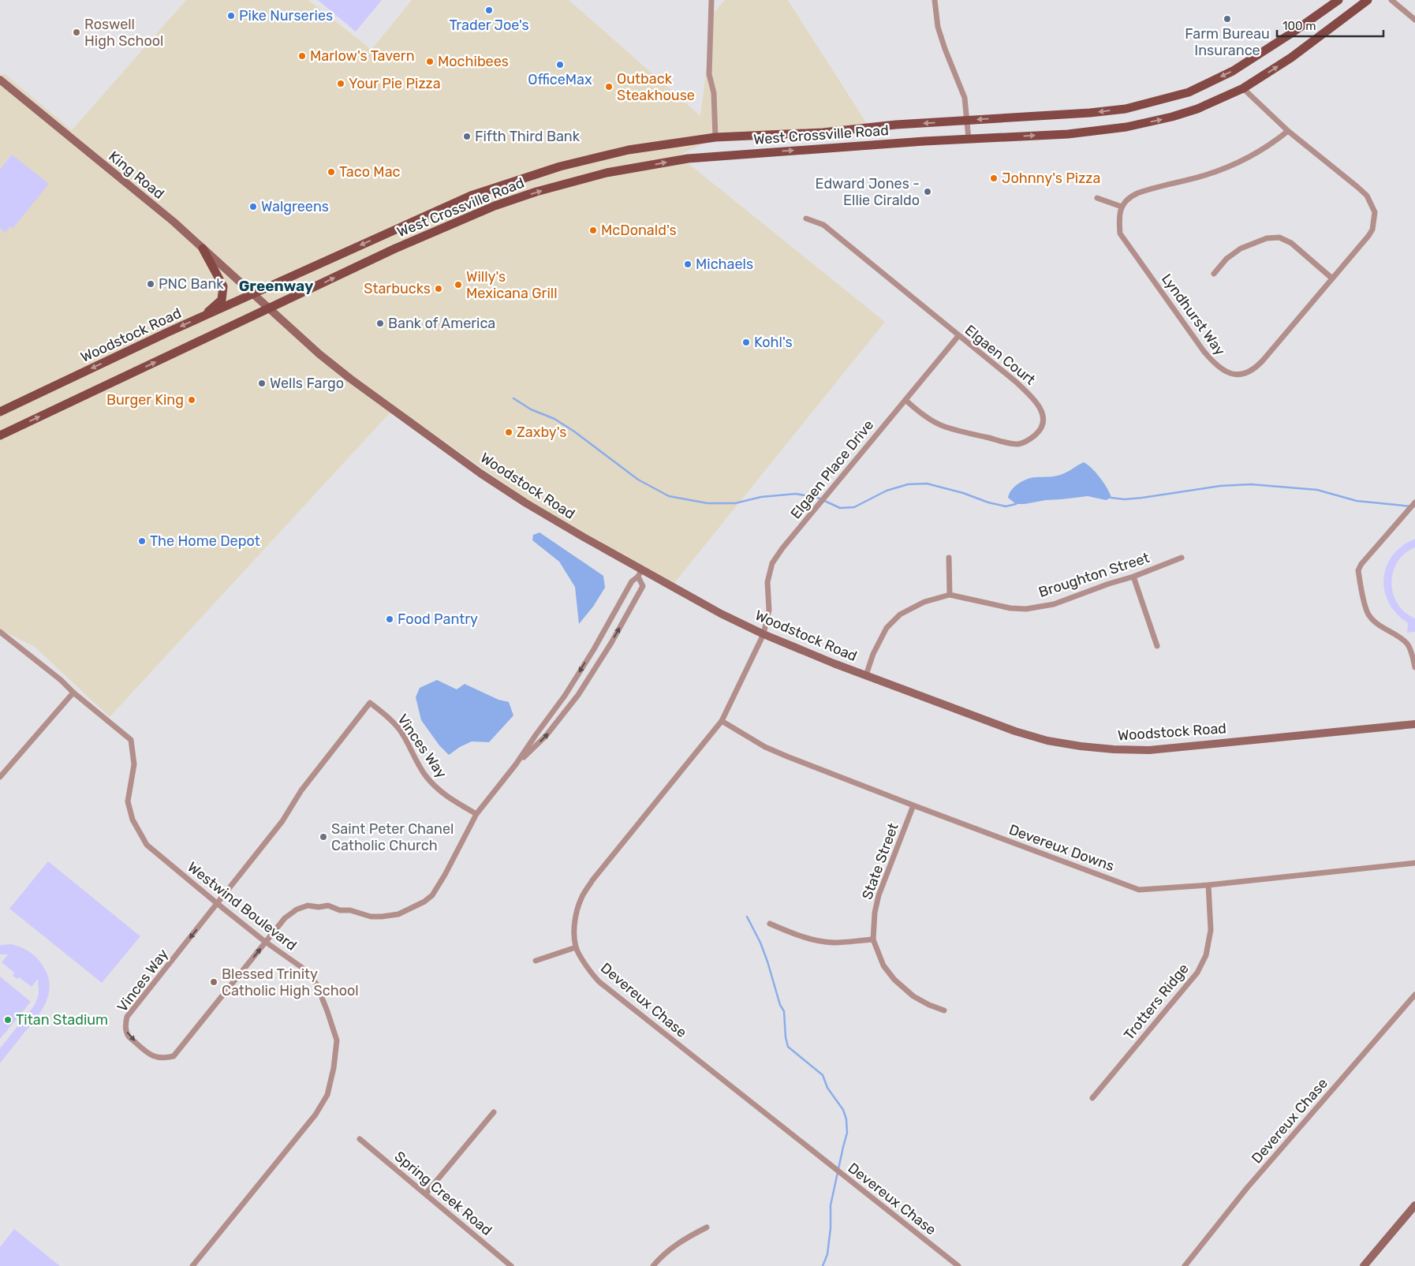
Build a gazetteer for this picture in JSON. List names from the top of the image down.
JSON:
{
  "streets": {
    "main road": ["West Crossville Road", "Woodstock Road"],
    "street": [
      "King Road",
      "Lyndhurst Way",
      "Elgaen Court",
      "Elgaen Place Drive",
      "Broughton Street",
      "Vinces Way",
      "Devereux Downs",
      "State Street",
      "Westwind Boulevard",
      "Devereux Chase",
      "Trotters Ridge",
      "Spring Creek Road"
    ]
  },
  "crossings": [
    ["West Crossville Road", "King Road"],
    ["West Crossville Road", "Lyndhurst Way"],
    ["West Crossville Road", "Woodstock Road"],
    ["King Road", "Woodstock Road"],
    ["Woodstock Road", "Elgaen Place Drive"],
    ["Woodstock Road", "Broughton Street"],
    ["Woodstock Road", "Vinces Way"],
    ["Woodstock Road", "Devereux Chase"],
    ["Elgaen Court", "Elgaen Place Drive"],
    ["Elgaen Place Drive", "Devereux Chase"],
    ["Vinces Way", "Westwind Boulevard"],
    ["Devereux Downs", "State Street"],
    ["Devereux Downs", "Devereux Chase"],
    ["Devereux Downs", "Trotters Ridge"]
  ],
  "districts": ["Greenway"],
  "places": [
    "Trader Joe's",
    "Pike Nurseries",
    "Farm Bureau Insurance",
    "Roswell High School",
    "Marlow's Tavern",
    "Mochibees",
    "OfficeMax",
    "Your Pie Pizza",
    "Outback Steakhouse",
    "Fifth Third Bank",
    "Taco Mac",
    "Johnny's Pizza",
    "Edward Jones - Ellie Ciraldo",
    "Walgreens",
    "McDonald's",
    "Michaels",
    "PNC Bank",
    "Willy's Mexicana Grill",
    "Starbucks",
    "Bank of America",
    "Kohl's",
    "Wells Fargo",
    "Burger King",
    "Zaxby's",
    "The Home Depot",
    "Food Pantry",
    "Saint Peter Chanel Catholic Church",
    "Blessed Trinity Catholic High School",
    "Titan Stadium"
  ],
  "scale_bar": "100 m"
}
